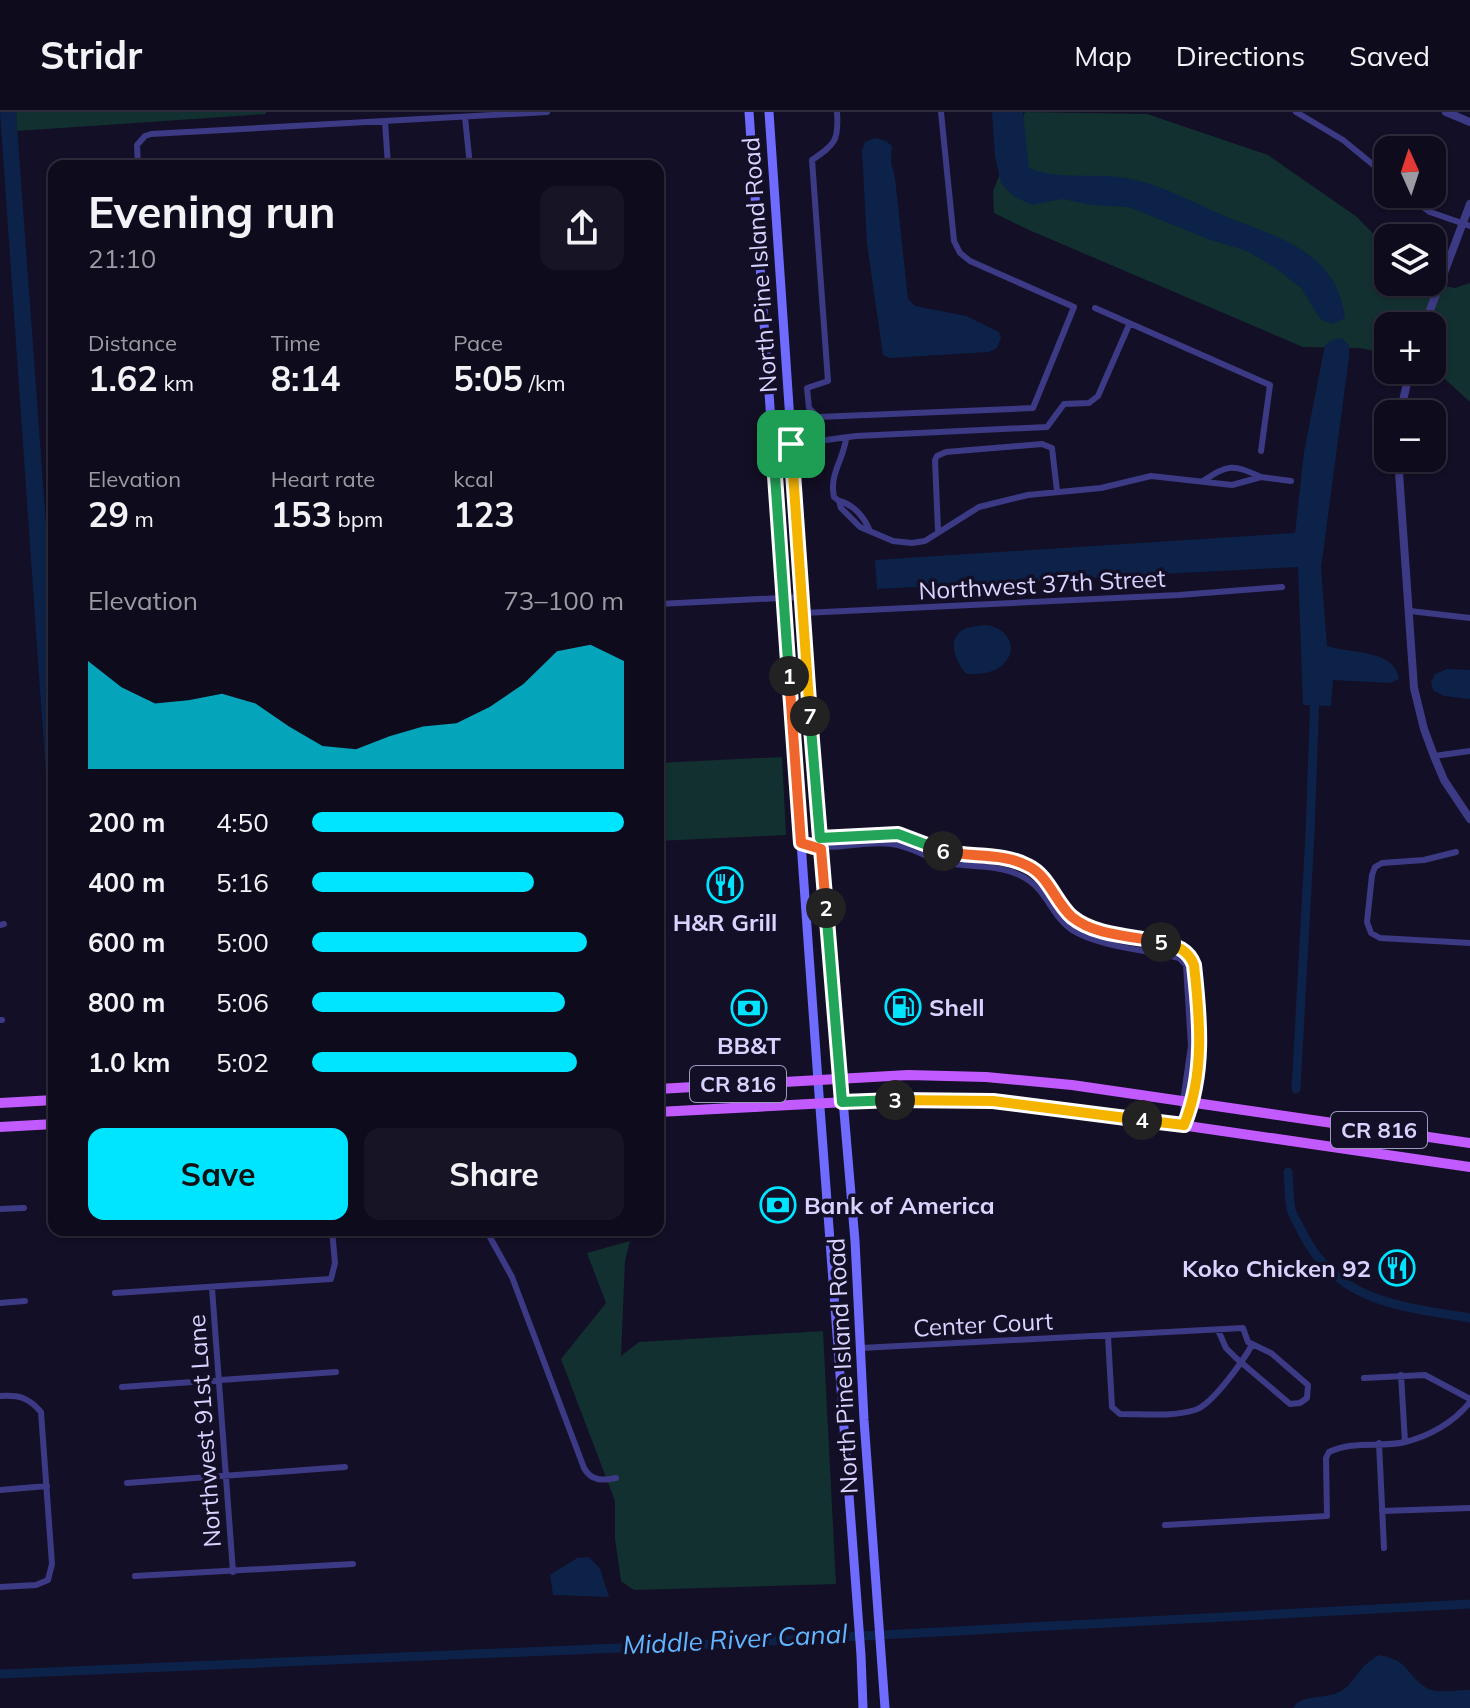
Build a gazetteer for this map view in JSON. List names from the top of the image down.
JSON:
{
  "streets": {
    "main road": ["North Pine Island Road", "CR 816"],
    "street": ["Northwest 37th Street", "Center Court", "Northwest 91st Lane"]
  },
  "crossings": [
    ["North Pine Island Road", "Northwest 37th Street"],
    ["North Pine Island Road", "CR 816"],
    ["North Pine Island Road", "Center Court"]
  ],
  "water": ["Middle River Canal"],
  "places": {
    "restaurant": ["H&R Grill", "Koko Chicken 92"],
    "fuel station": ["Shell"],
    "bank": ["BB&T", "Bank of America"]
  },
  "north": "top",
  "page": {
    "header": "Stridr",
    "nav": ["Map", "Directions", "Saved"],
    "map_buttons": ["+", "−"],
    "heading": ["Evening run", "21:10"],
    "stats": [
      ["Distance", "1.62 km"],
      ["Time", "8:14"],
      ["Pace", "5:05 /km"],
      ["Elevation", "29 m"],
      ["Heart rate", "153 bpm"],
      ["kcal", "123"]
    ],
    "chart": ["Elevation", "73–100 m"],
    "pins": [
      "1",
      "7",
      "6",
      "2",
      "5",
      "3",
      "4"
    ],
    "list": [
      {
        "name": "200 m",
        "note": "4:50"
      },
      {
        "name": "400 m",
        "note": "5:16"
      },
      {
        "name": "600 m",
        "note": "5:00"
      },
      {
        "name": "800 m",
        "note": "5:06"
      },
      {
        "name": "1.0 km",
        "note": "5:02"
      }
    ],
    "buttons": ["Save", "Share"]
  }
}
